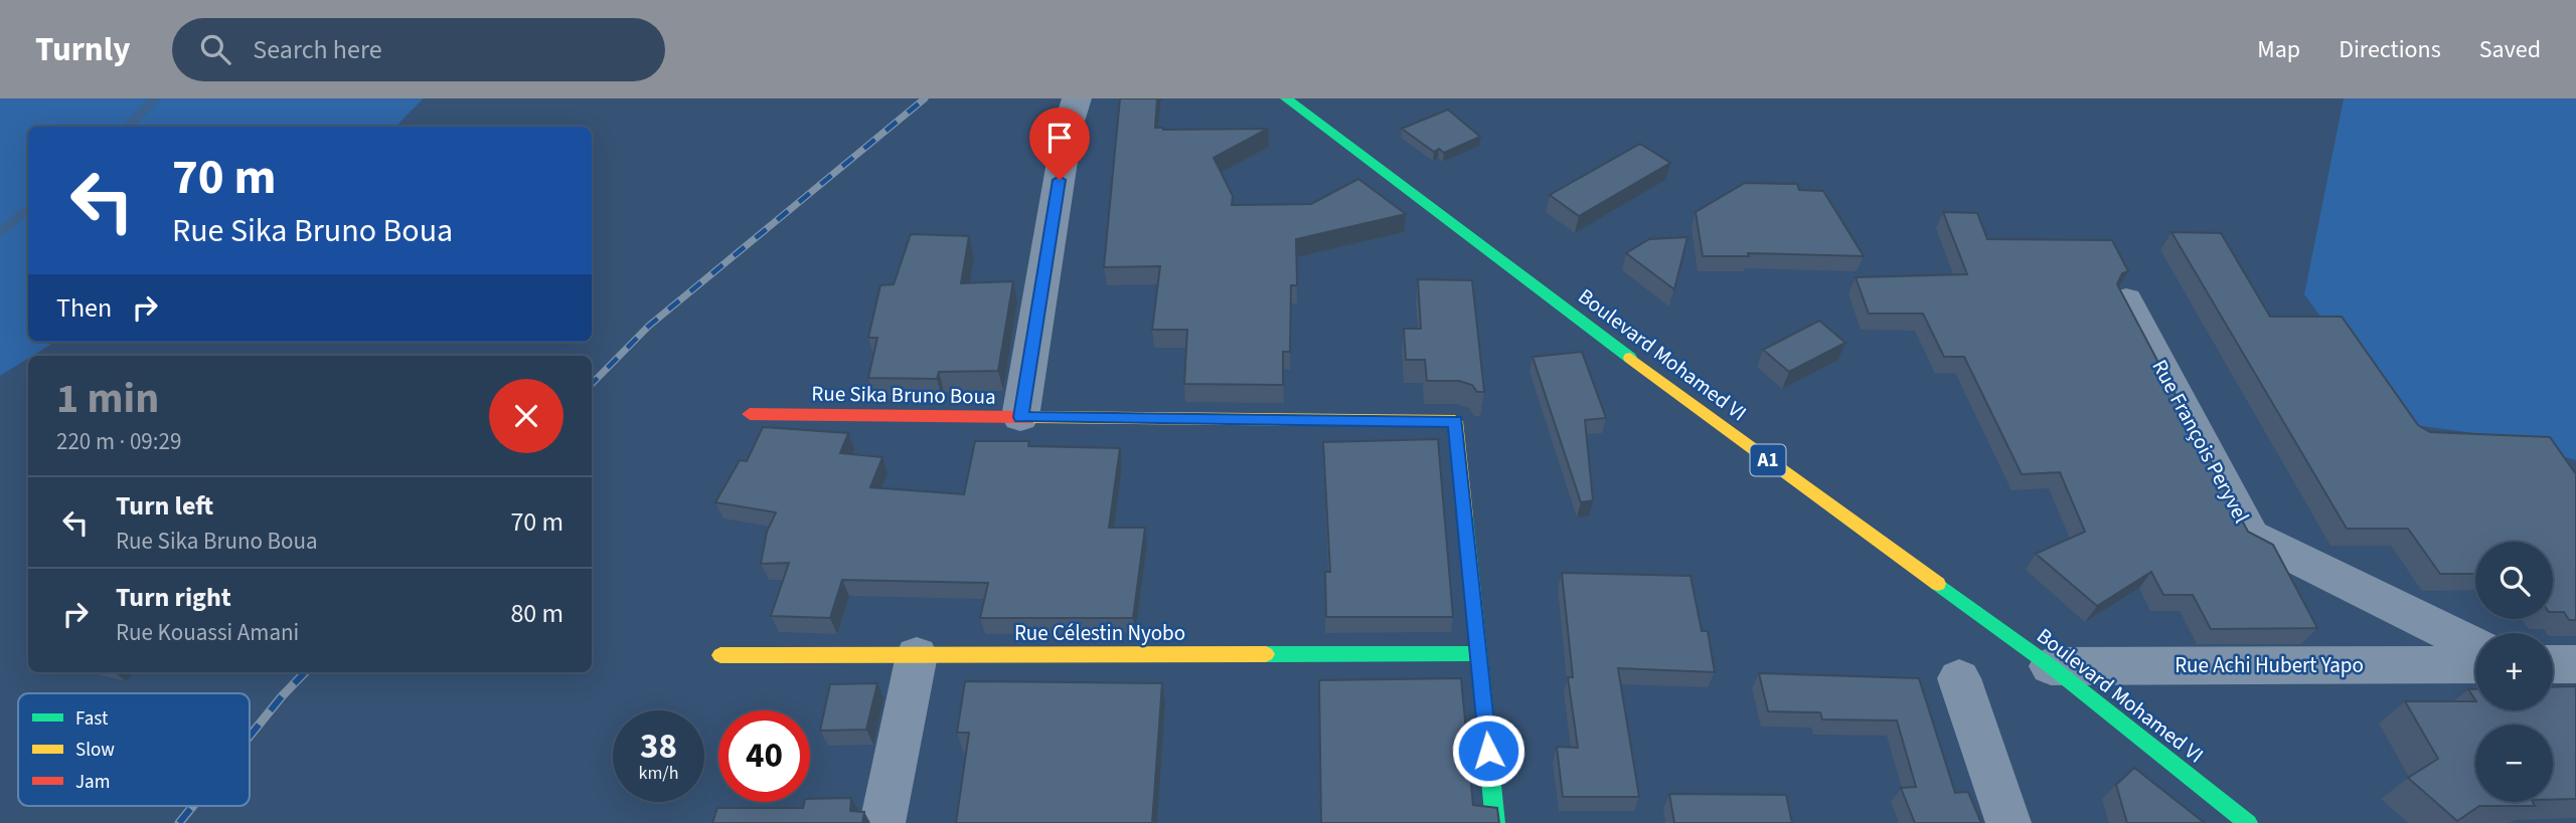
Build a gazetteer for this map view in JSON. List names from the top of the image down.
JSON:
{
  "streets": {
    "street": [
      "Boulevard Mohamed VI",
      "Rue Sika Bruno Boua",
      "Rue François Peryvel",
      "A1",
      "Rue Célestin Nyobo",
      "Rue Achi Hubert Yapo"
    ]
  },
  "crossings": [
    ["Boulevard Mohamed VI", "Rue Achi Hubert Yapo"],
    ["Rue Sika Bruno Boua", "Rue Célestin Nyobo"]
  ],
  "legend": ["Fast", "Slow", "Jam"],
  "page": {
    "header": "Turnly",
    "search": "Search here",
    "nav": ["Map", "Directions", "Saved"],
    "turn": ["70 m", "Rue Sika Bruno Boua"],
    "then": "Then",
    "heading": ["1 min", "220 m · 09:29"],
    "list": [
      {
        "name": "Turn left",
        "note": "Rue Sika Bruno Boua",
        "value": "70 m"
      },
      {
        "name": "Turn right",
        "note": "Rue Kouassi Amani",
        "value": "80 m"
      }
    ],
    "map_buttons": ["+", "−"],
    "speed": "38 km/h",
    "limit": "40"
  }
}
